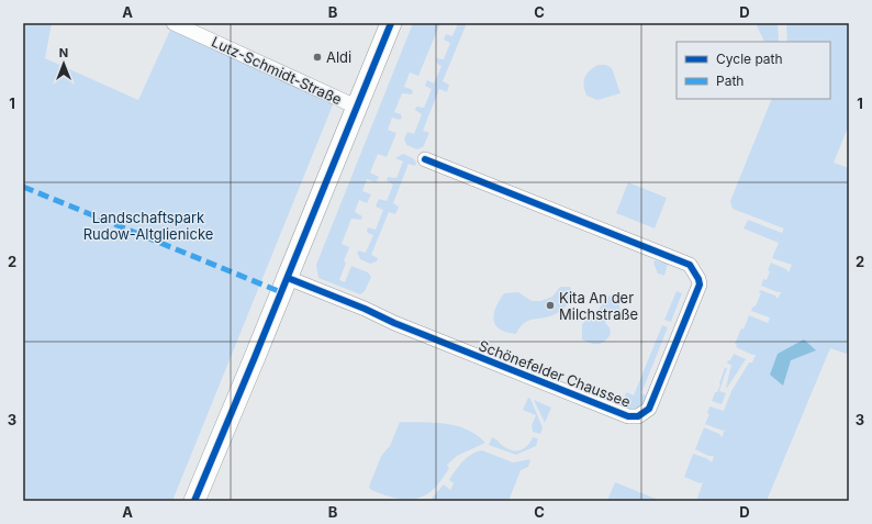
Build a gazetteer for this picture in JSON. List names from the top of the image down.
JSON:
{
  "streets": {
    "street": ["Lutz-Schmidt-Straße", "Schönefelder Chaussee"]
  },
  "parks": ["Landschaftspark Rudow-Altglienicke"],
  "places": ["Aldi", "Kita An der Milchstraße"],
  "legend": ["Cycle path", "Path"],
  "north": "top",
  "grid": {
    "columns": [
      "A",
      "B",
      "C",
      "D"
    ],
    "rows": ["1", "2", "3"]
  }
}
